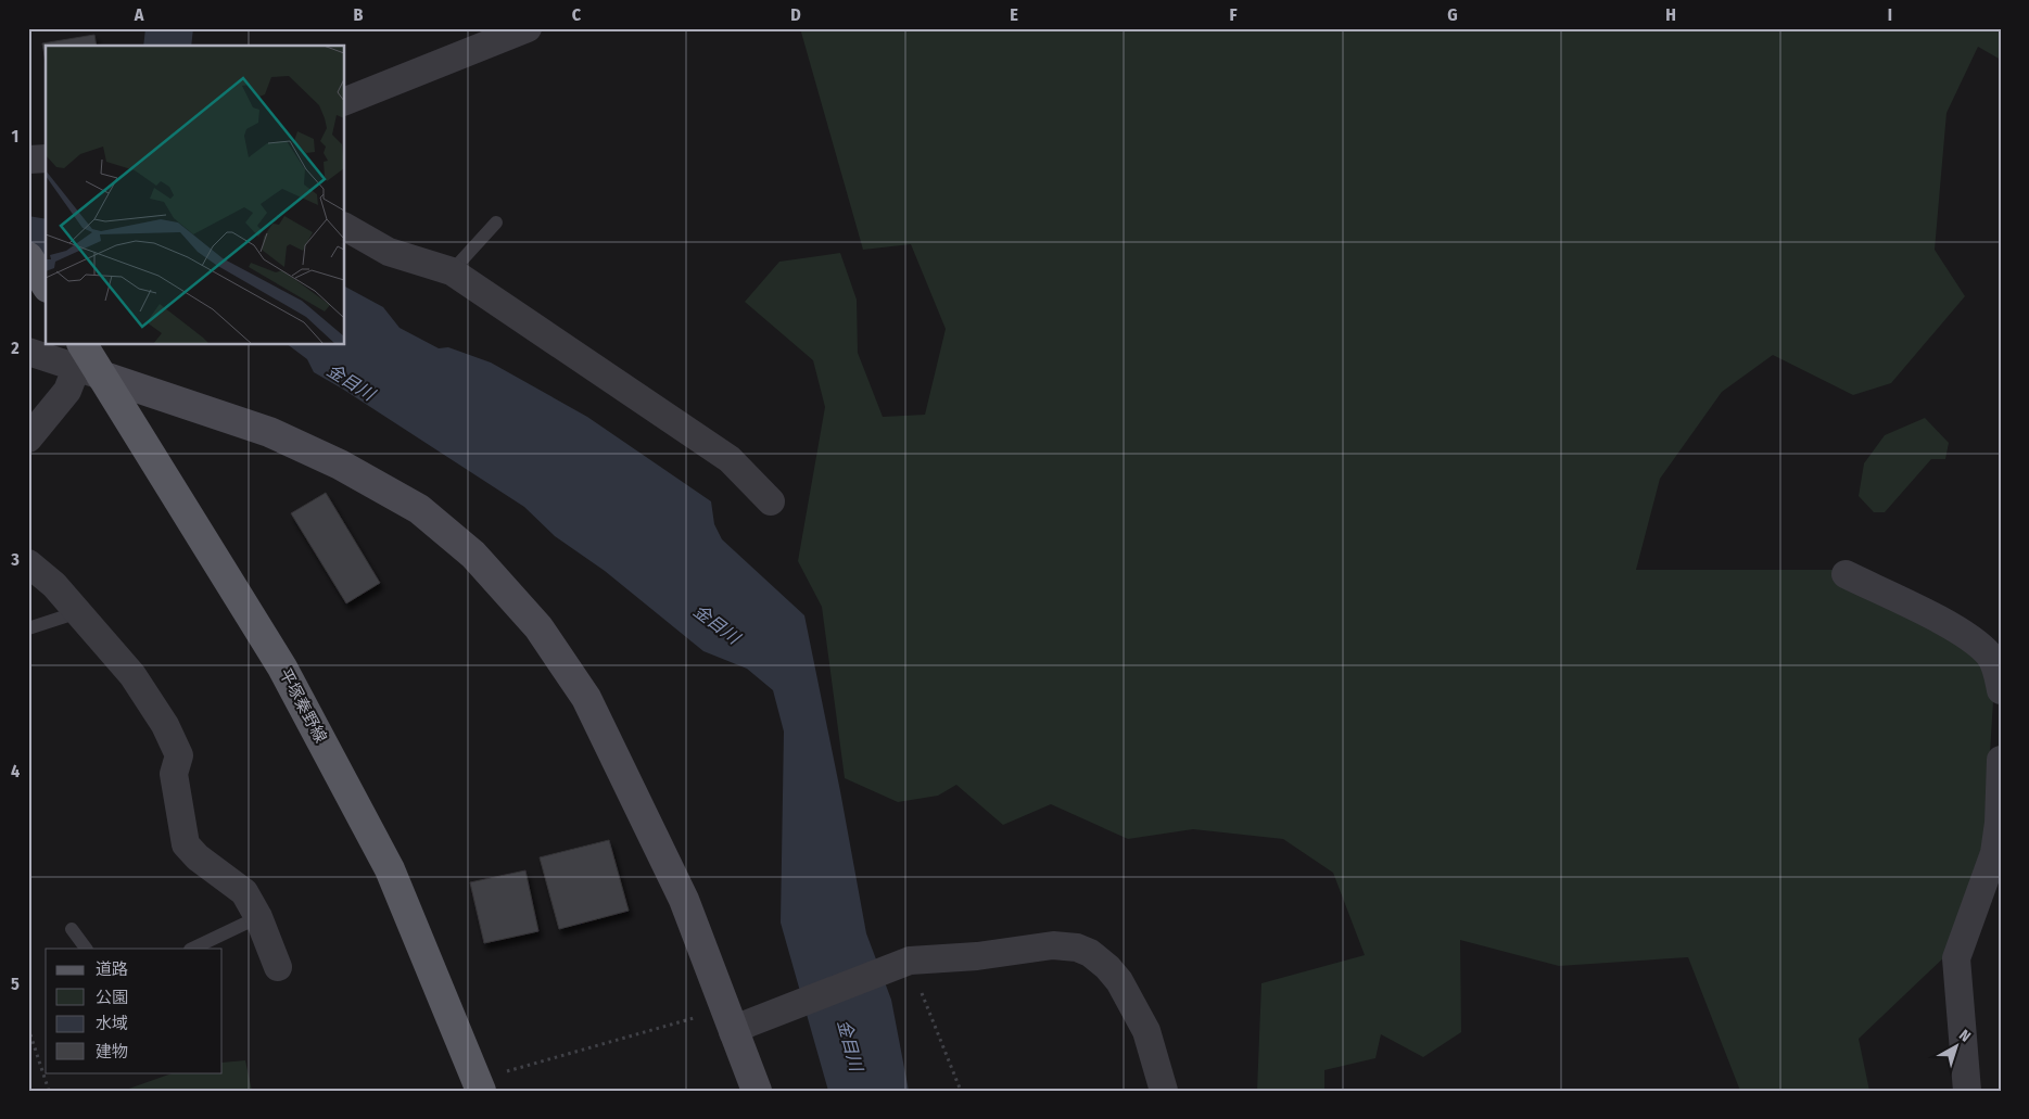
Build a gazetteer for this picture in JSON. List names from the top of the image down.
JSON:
{
  "streets": {
    "main road": ["平塚秦野線"]
  },
  "water": ["金目川"],
  "legend": [
    "道路",
    "公園",
    "水域",
    "建物"
  ],
  "north": "top right",
  "grid": {
    "columns": [
      "A",
      "B",
      "C",
      "D",
      "E",
      "F",
      "G",
      "H",
      "I"
    ],
    "rows": [
      "1",
      "2",
      "3",
      "4",
      "5"
    ]
  }
}
